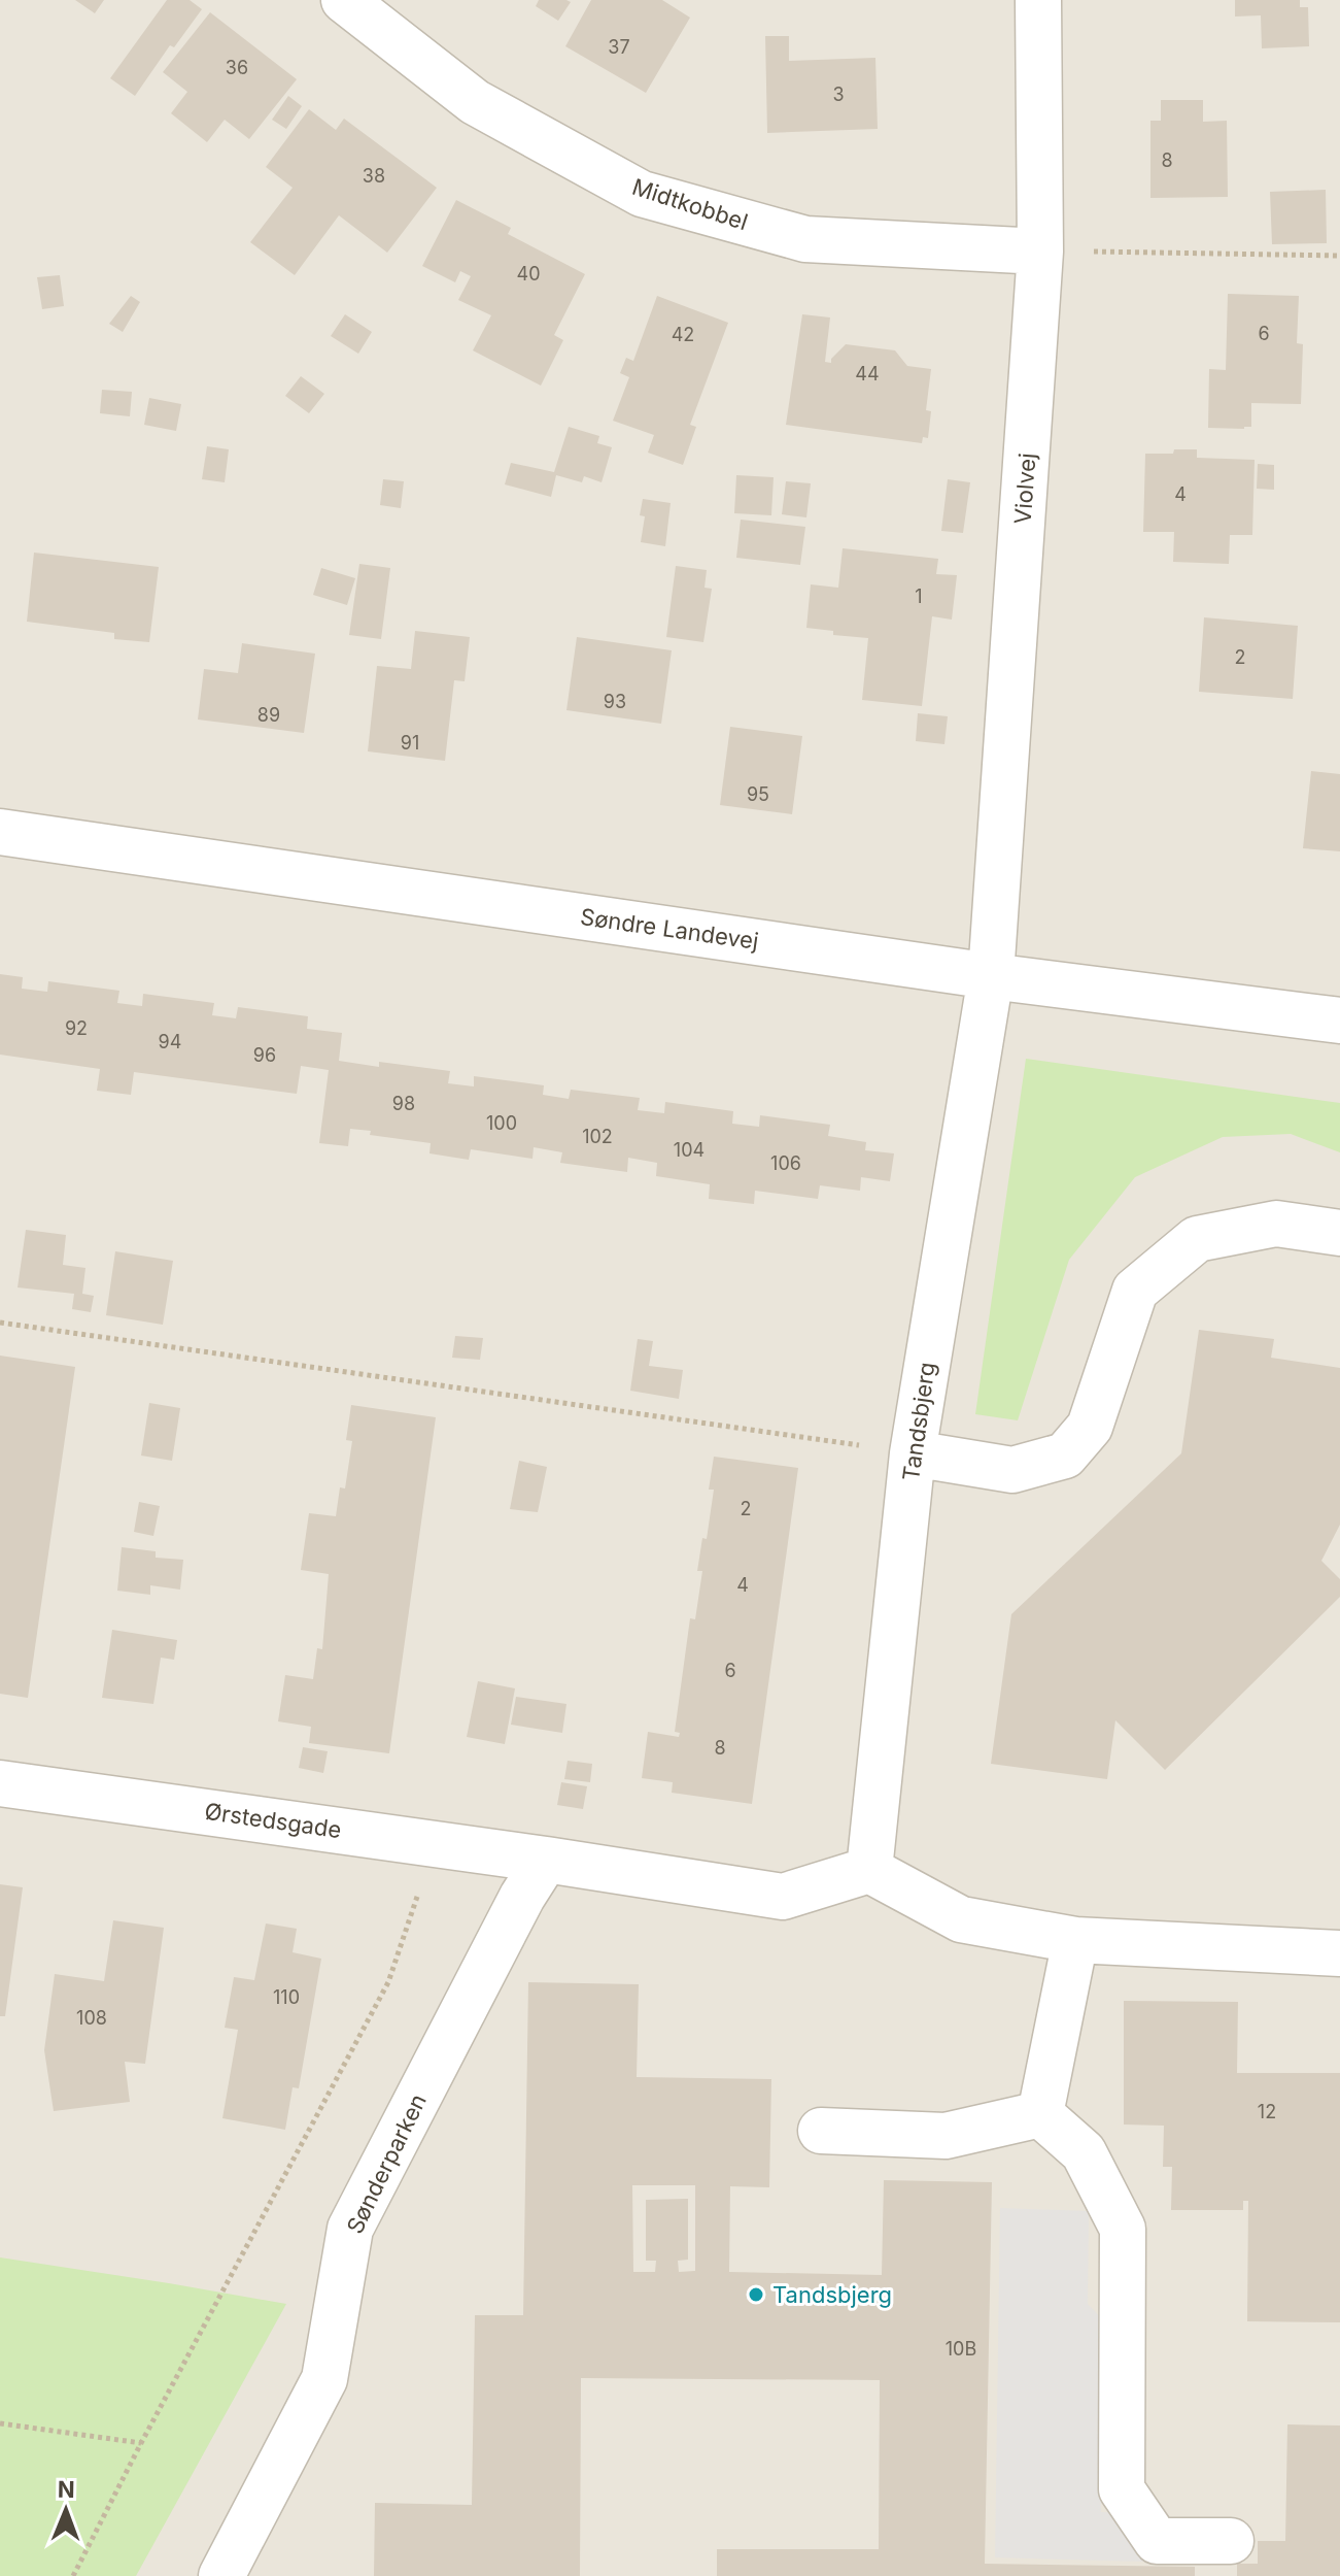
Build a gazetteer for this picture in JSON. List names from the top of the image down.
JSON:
{
  "streets": {
    "street": [
      "Midtkobbel",
      "Violvej",
      "Søndre Landevej",
      "Tandsbjerg",
      "Ørstedsgade",
      "Sønderparken"
    ]
  },
  "crossings": [
    ["Midtkobbel", "Violvej"],
    ["Violvej", "Søndre Landevej"],
    ["Violvej", "Tandsbjerg"],
    ["Søndre Landevej", "Tandsbjerg"],
    ["Ørstedsgade", "Sønderparken"]
  ],
  "places": ["Tandsbjerg"],
  "house_numbers": [
    "37",
    "36",
    "3",
    "8",
    "38",
    "40",
    "6",
    "42",
    "44",
    "4",
    "1",
    "2",
    "93",
    "89",
    "91",
    "95",
    "92",
    "94",
    "96",
    "98",
    "100",
    "102",
    "104",
    "106",
    "2",
    "4",
    "6",
    "8",
    "110",
    "108",
    "12",
    "10B"
  ],
  "north": "top"
}
